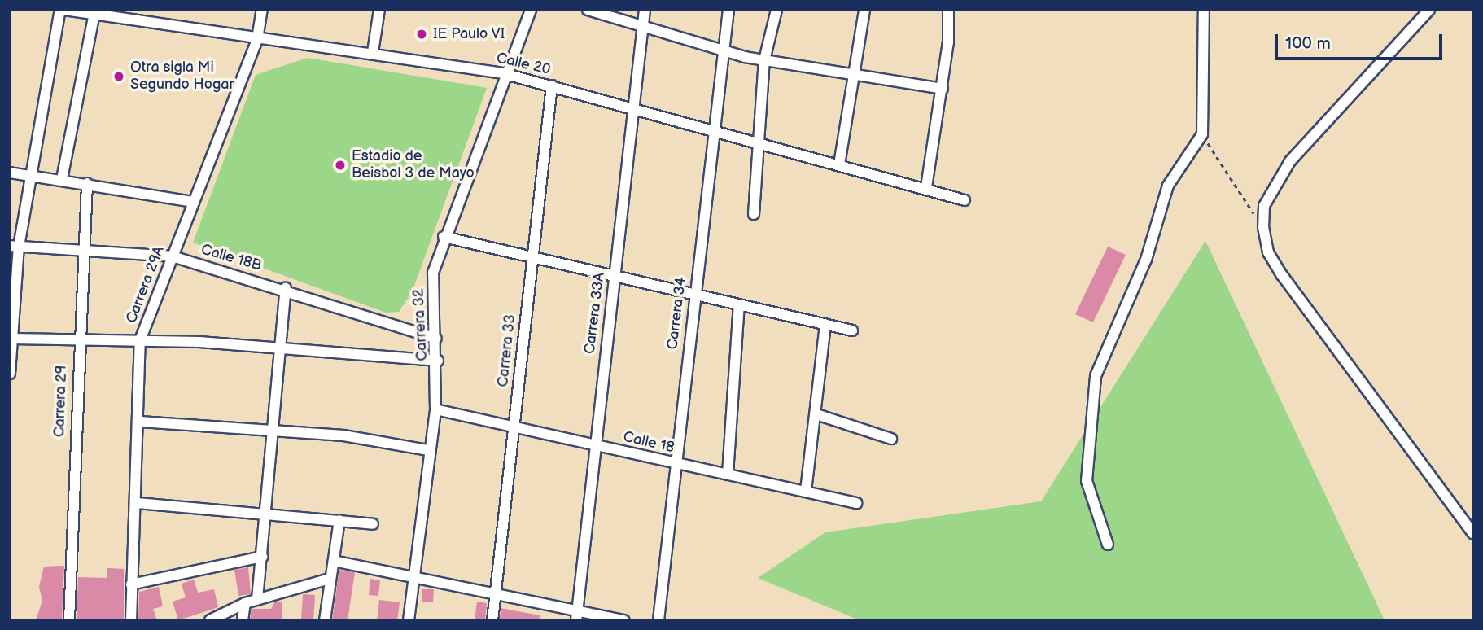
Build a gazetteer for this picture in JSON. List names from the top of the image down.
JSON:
{
  "streets": {
    "street": [
      "Calle 20",
      "Calle 18B",
      "Carrera 29A",
      "Carrera 33A",
      "Carrera 34",
      "Carrera 32",
      "Carrera 33",
      "Carrera 29",
      "Calle 18"
    ]
  },
  "crossings": [
    ["Calle 20", "Carrera 29A"],
    ["Calle 20", "Carrera 33A"],
    ["Calle 20", "Carrera 34"],
    ["Calle 20", "Carrera 32"],
    ["Calle 20", "Carrera 33"],
    ["Calle 18B", "Carrera 29A"],
    ["Calle 18B", "Carrera 32"],
    ["Calle 18B", "Carrera 29"],
    ["Carrera 33A", "Calle 18"],
    ["Carrera 34", "Calle 18"],
    ["Carrera 32", "Calle 18"],
    ["Carrera 33", "Calle 18"]
  ],
  "places": ["IE Paulo VI", "Otra sigla Mi Segundo Hogar", "Estadio de Beisbol 3 de Mayo"],
  "scale_bar": "100 m"
}
